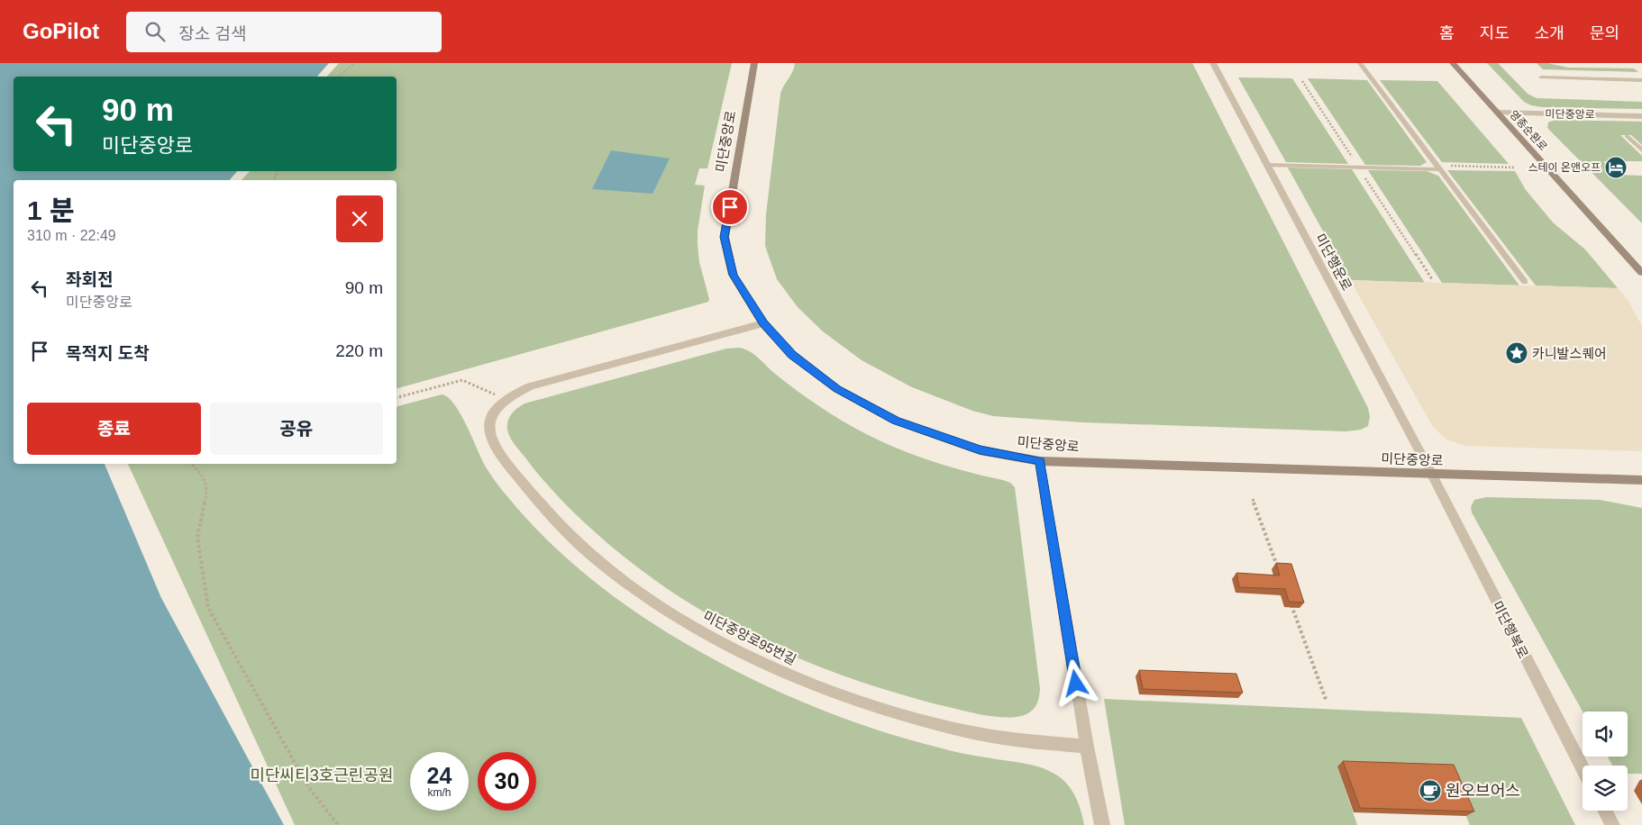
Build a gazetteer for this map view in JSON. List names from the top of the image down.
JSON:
{
  "streets": {
    "street": [
      "미단중앙로",
      "영종순환로",
      "미단행운로",
      "미단행복로",
      "미단중앙로95번길"
    ]
  },
  "crossings": [
    ["미단중앙로", "영종순환로"],
    ["미단중앙로", "미단행운로"],
    ["미단중앙로", "미단행복로"],
    ["미단중앙로", "미단중앙로95번길"],
    ["미단행운로", "미단행복로"]
  ],
  "parks": ["미단씨티3호근린공원"],
  "places": {
    "hotel": ["스테이 온앤오프"],
    "place": ["카니발스퀘어"],
    "cafe": ["원오브어스"]
  },
  "page": {
    "header": "GoPilot",
    "search": "장소 검색",
    "nav": [
      "홈",
      "지도",
      "소개",
      "문의"
    ],
    "turn": ["90 m", "미단중앙로"],
    "heading": ["1 분", "310 m · 22:49"],
    "list": [
      {
        "name": "좌회전",
        "note": "미단중앙로",
        "value": "90 m"
      },
      {
        "name": "목적지 도착",
        "value": "220 m"
      }
    ],
    "buttons": ["종료", "공유"],
    "speed": "24 km/h",
    "limit": "30"
  }
}
